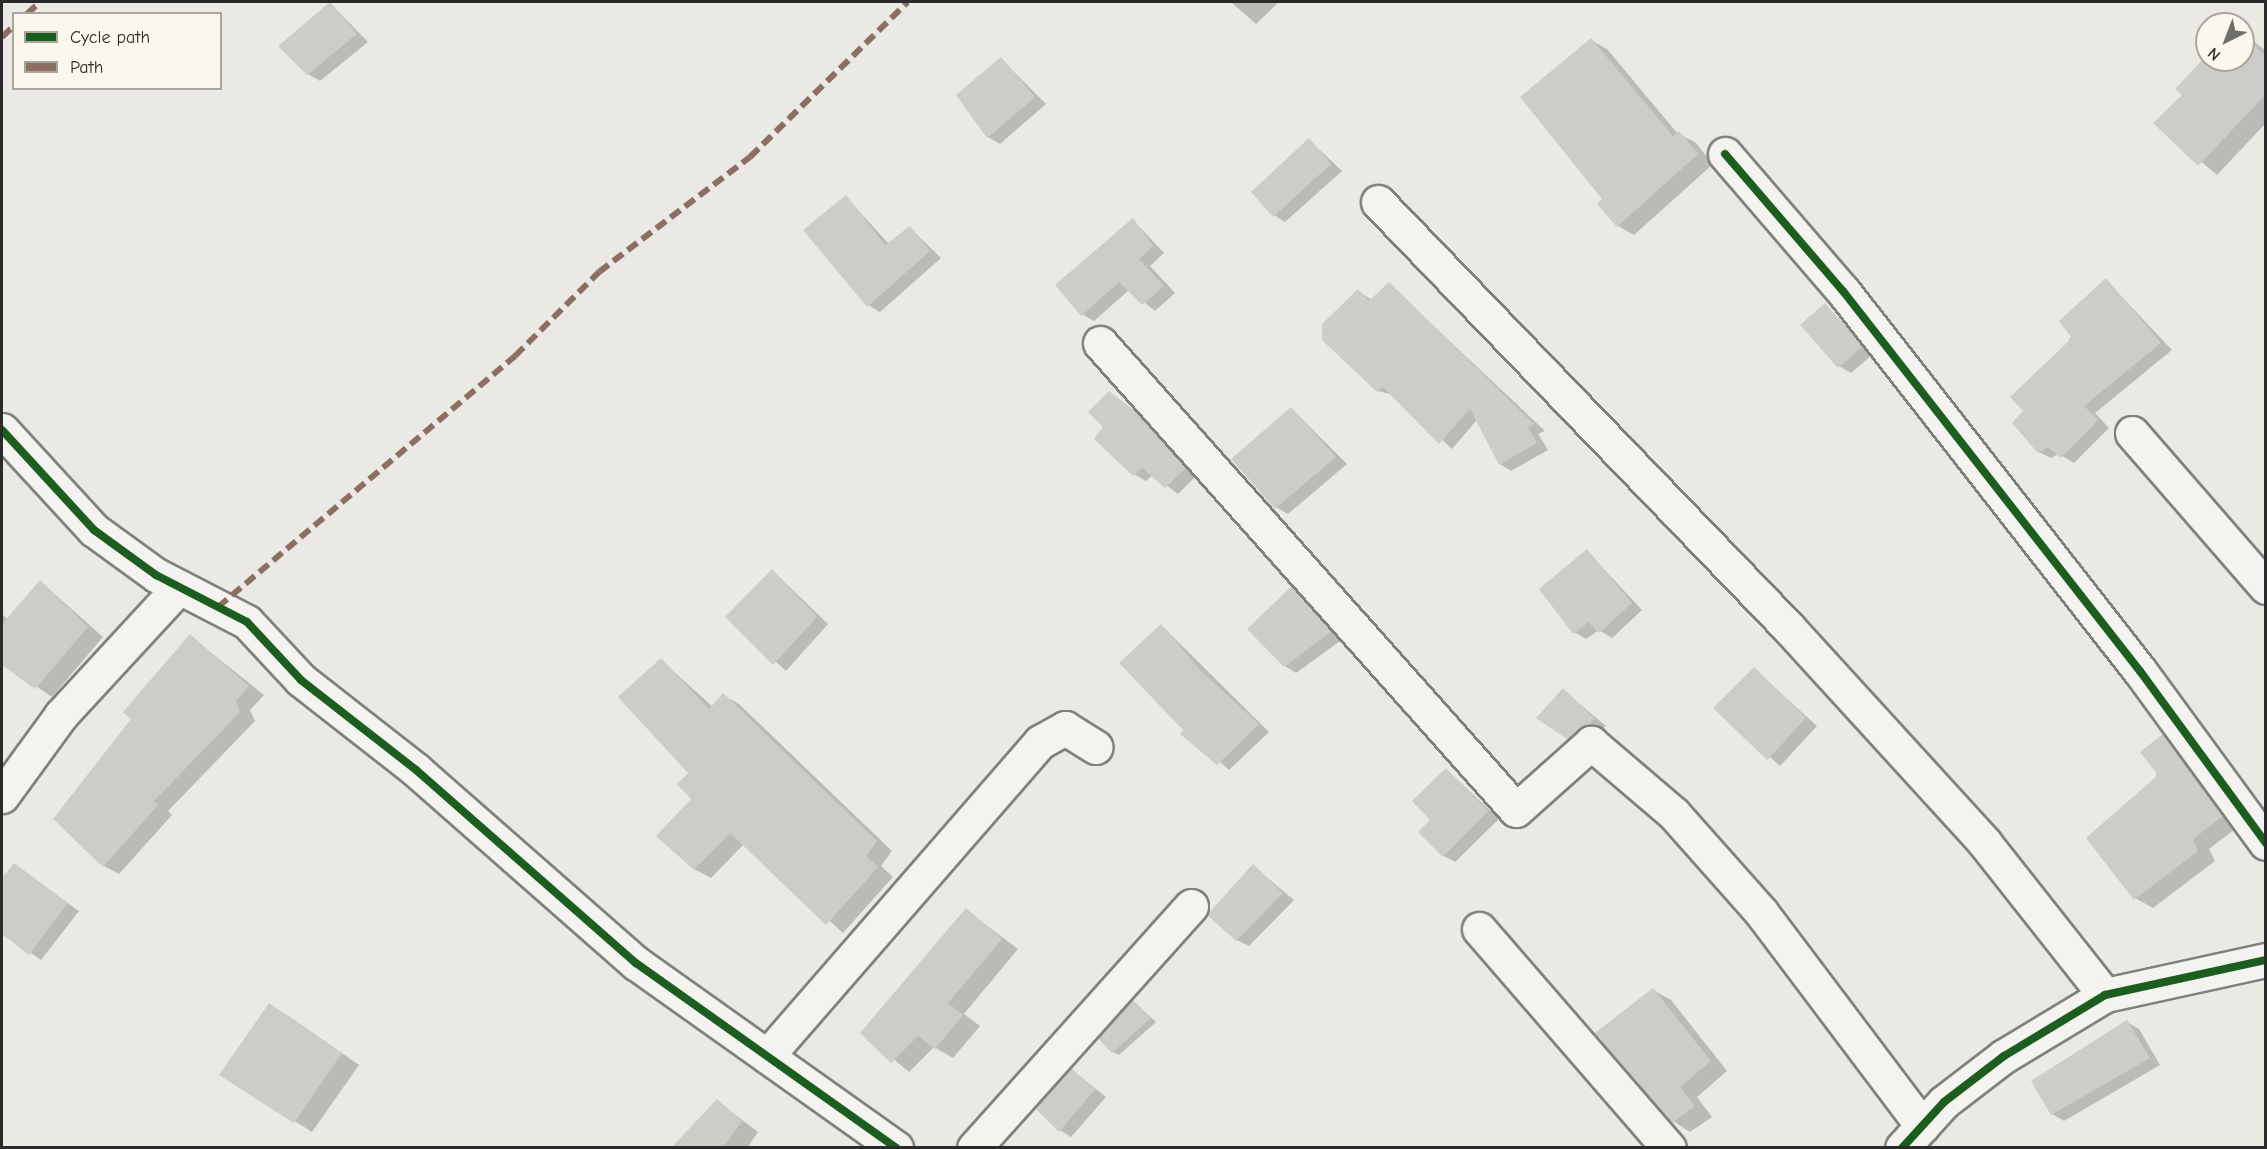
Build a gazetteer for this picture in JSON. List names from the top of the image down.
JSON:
{
  "legend": ["Cycle path", "Path"],
  "north": "bottom left"
}
